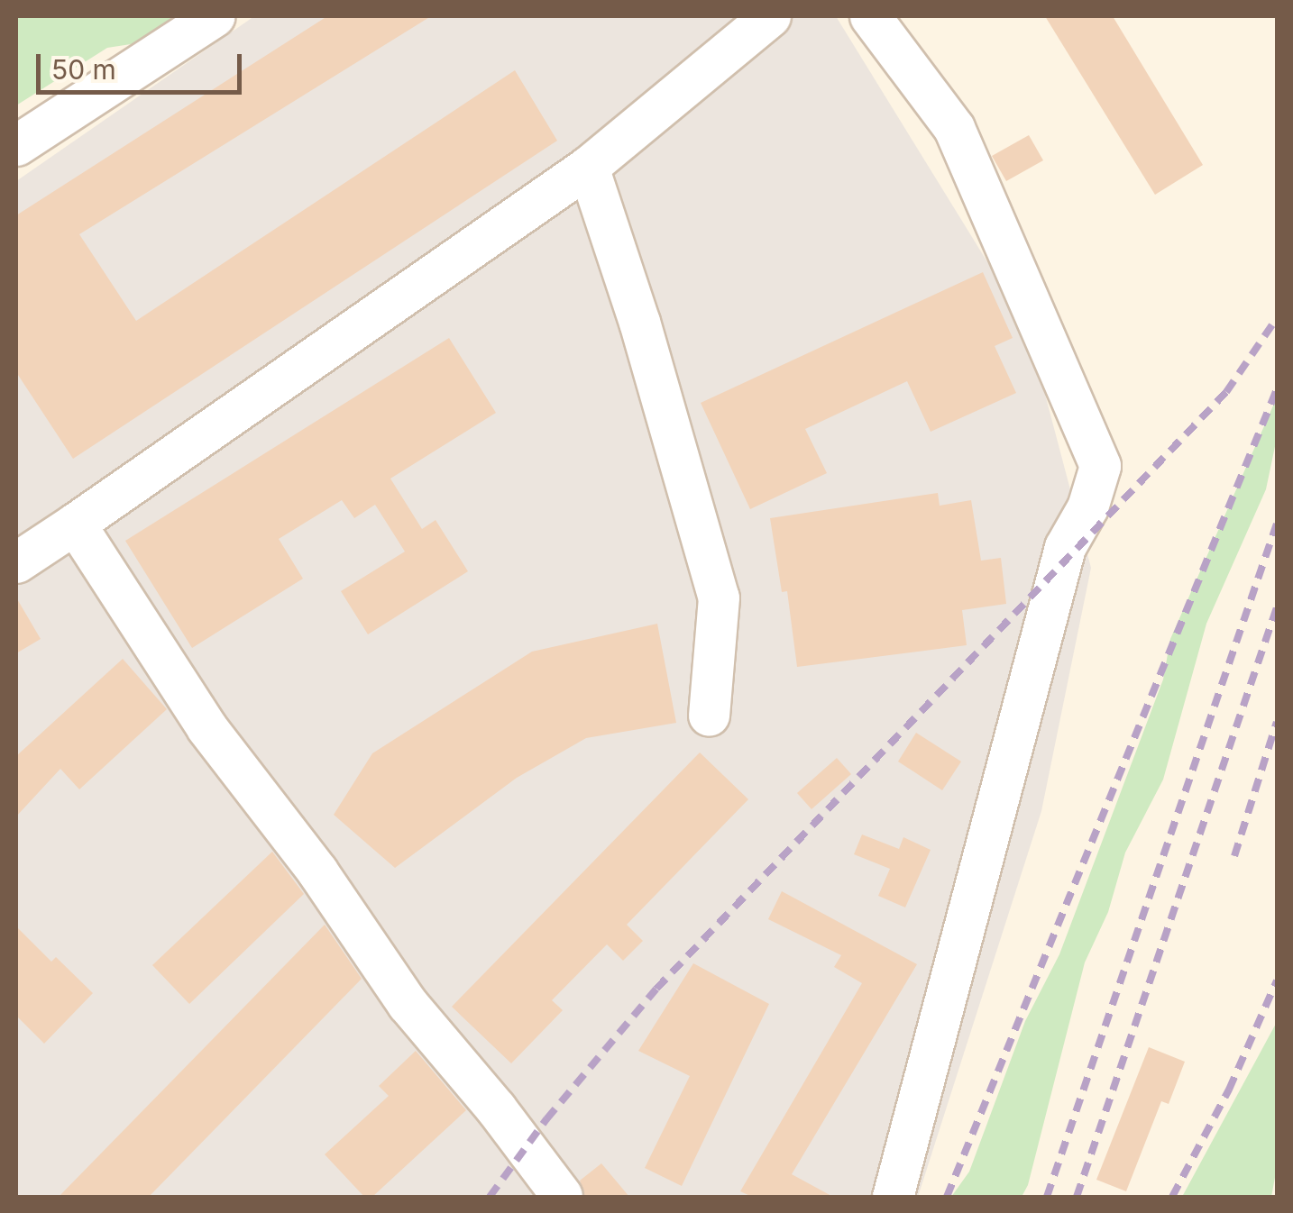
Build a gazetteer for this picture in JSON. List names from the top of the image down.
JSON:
{
  "scale_bar": "50 m"
}
